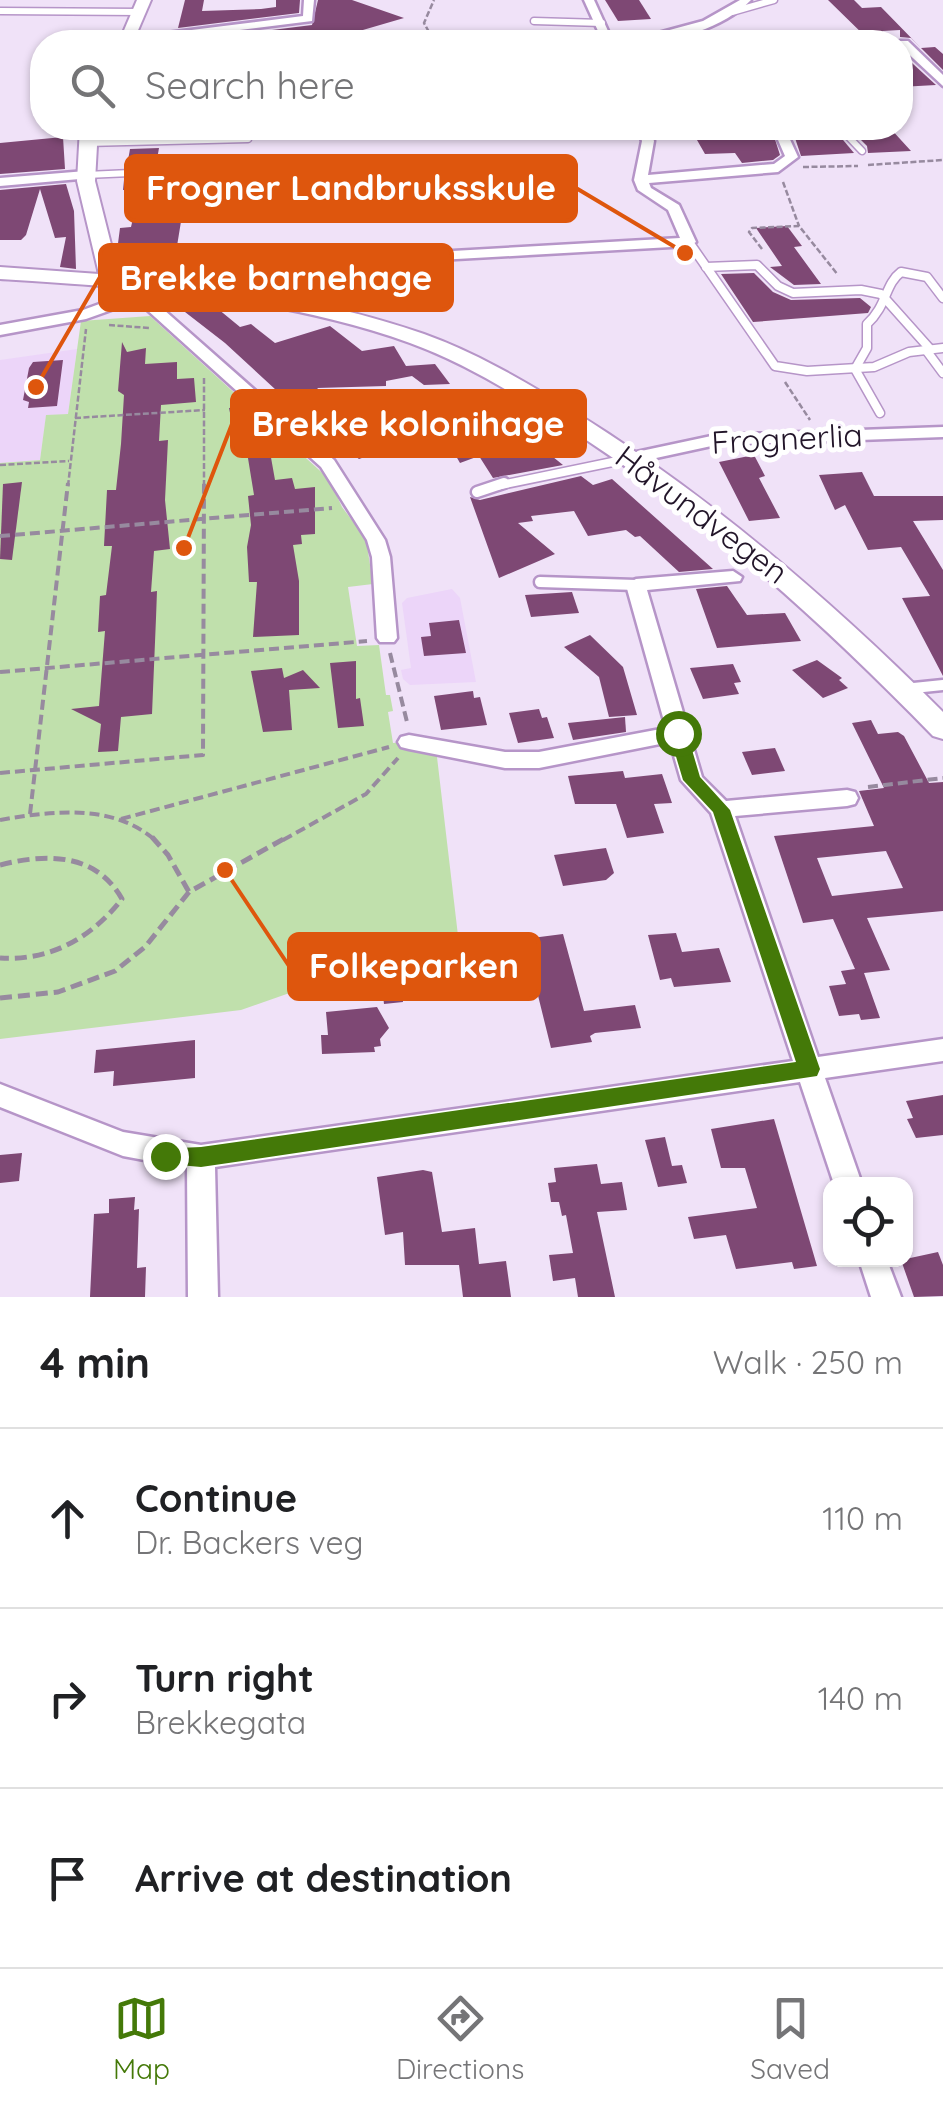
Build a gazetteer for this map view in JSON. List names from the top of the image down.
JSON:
{
  "streets": {
    "main road": ["Håvundvegen"],
    "street": ["Frognerlia"]
  },
  "crossings": [
    ["Frognerlia", "Håvundvegen"]
  ],
  "places": [
    "Frogner Landbruksskule",
    "Brekke barnehage",
    "Brekke kolonihage",
    "Folkeparken"
  ],
  "page": {
    "search": "Search here",
    "heading": ["4 min", "Walk · 250 m"],
    "list": [
      ["Continue", "Dr. Backers veg", "110 m"],
      ["Turn right", "Brekkegata", "140 m"],
      "Arrive at destination"
    ],
    "nav": ["Map", "Directions", "Saved"]
  }
}
